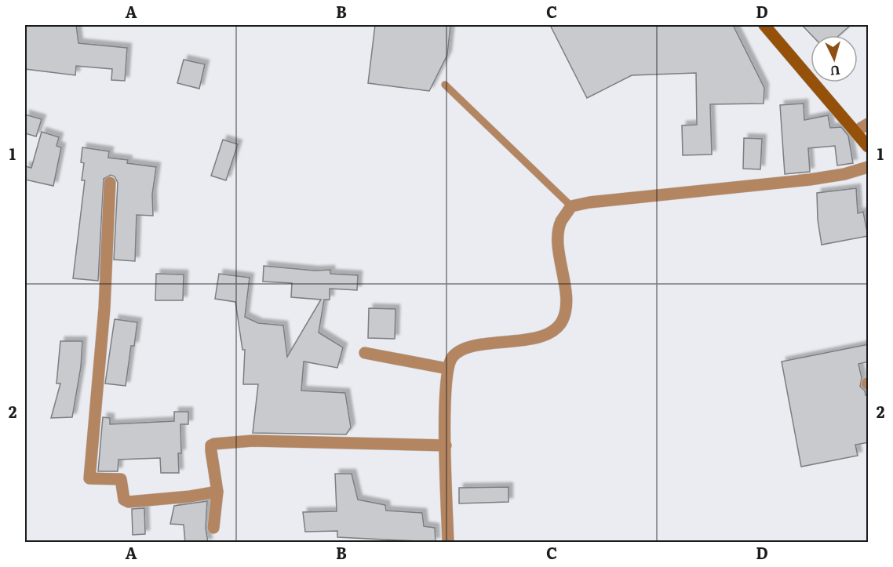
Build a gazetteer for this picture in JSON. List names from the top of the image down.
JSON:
{
  "north": "bottom",
  "grid": {
    "columns": [
      "A",
      "B",
      "C",
      "D"
    ],
    "rows": ["1", "2"]
  }
}
